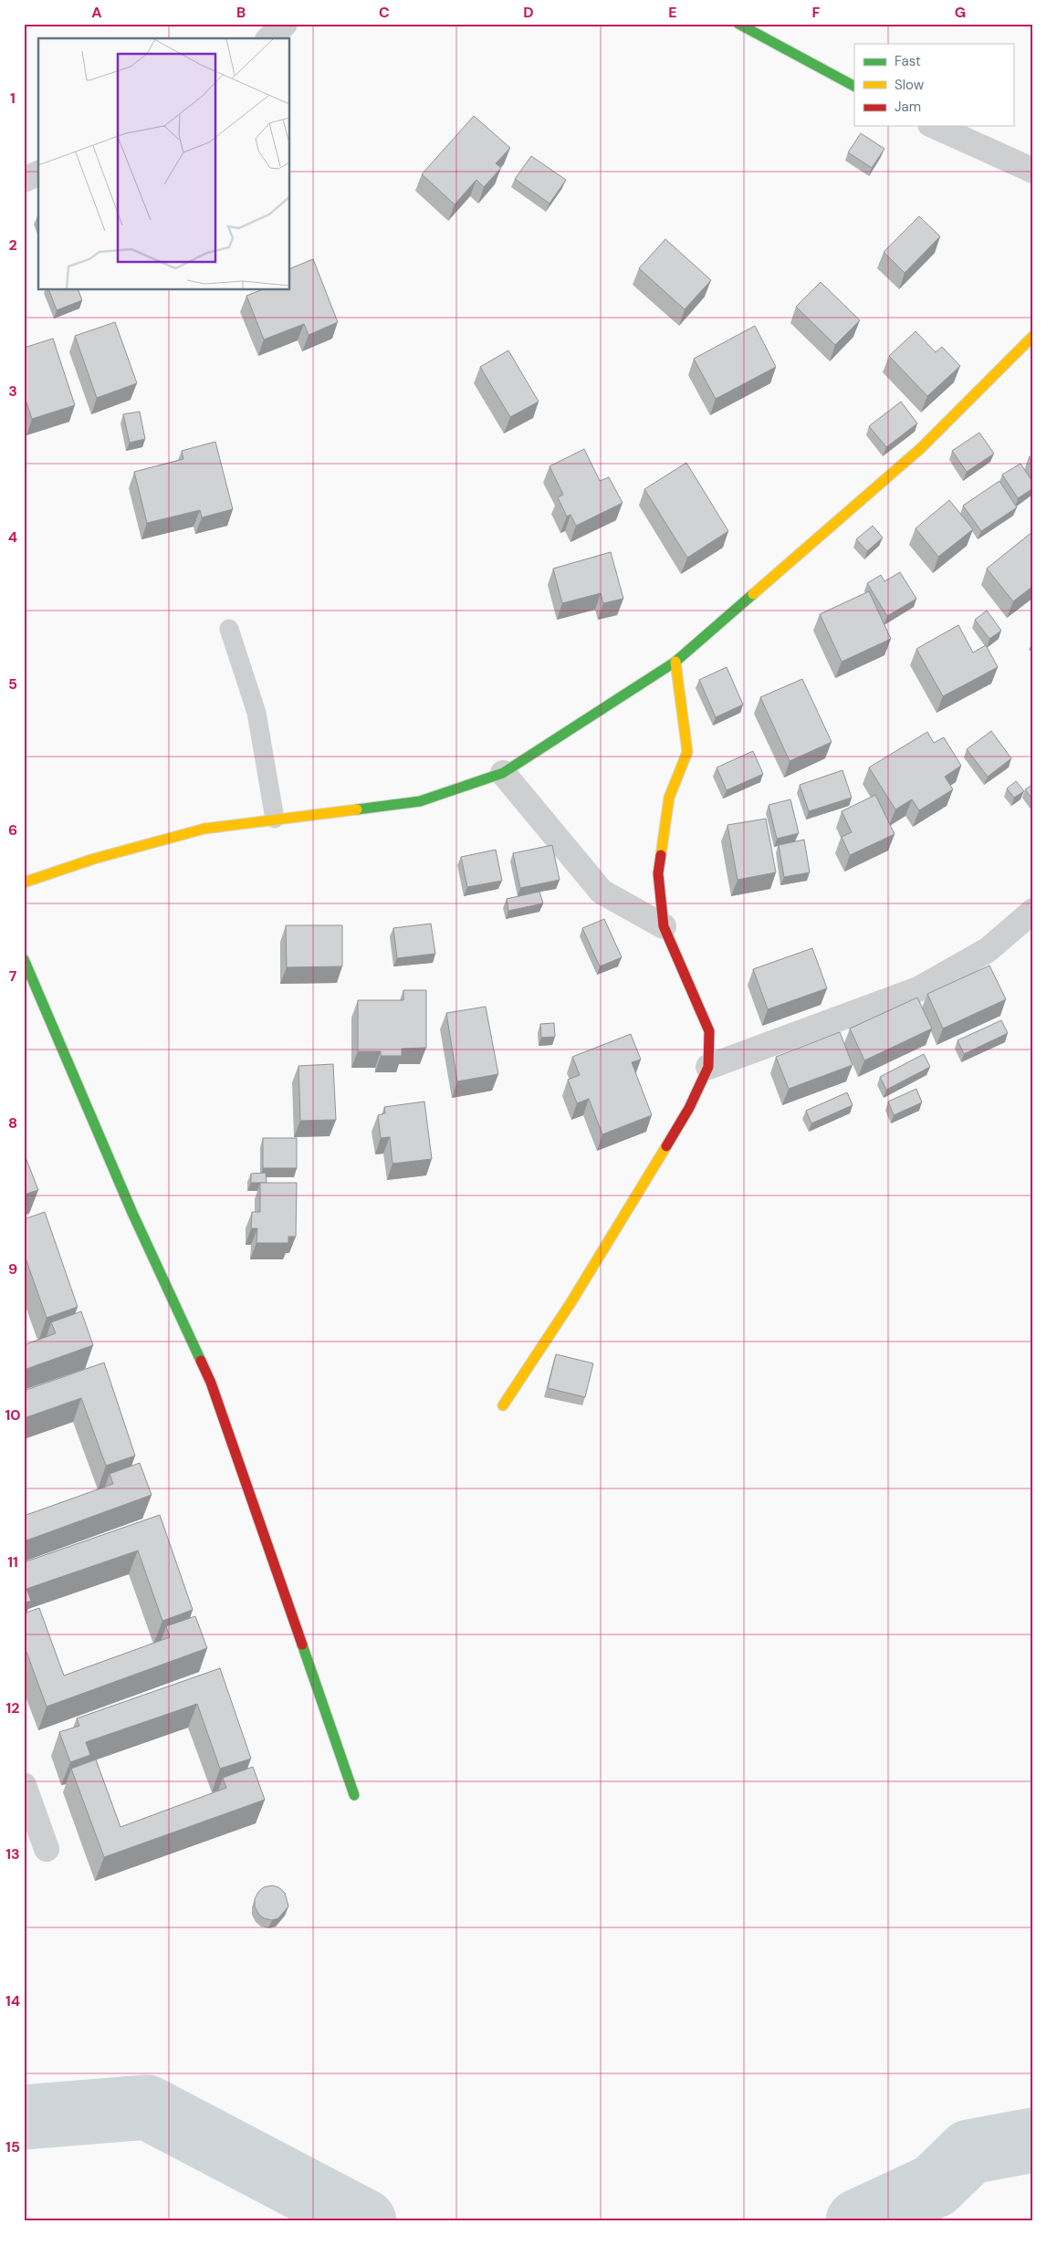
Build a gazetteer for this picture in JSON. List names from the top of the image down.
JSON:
{
  "legend": ["Fast", "Slow", "Jam"],
  "grid": {
    "columns": [
      "A",
      "B",
      "C",
      "D",
      "E",
      "F",
      "G"
    ],
    "rows": [
      "1",
      "2",
      "3",
      "4",
      "5",
      "6",
      "7",
      "8",
      "9",
      "10",
      "11",
      "12",
      "13",
      "14",
      "15"
    ]
  }
}
